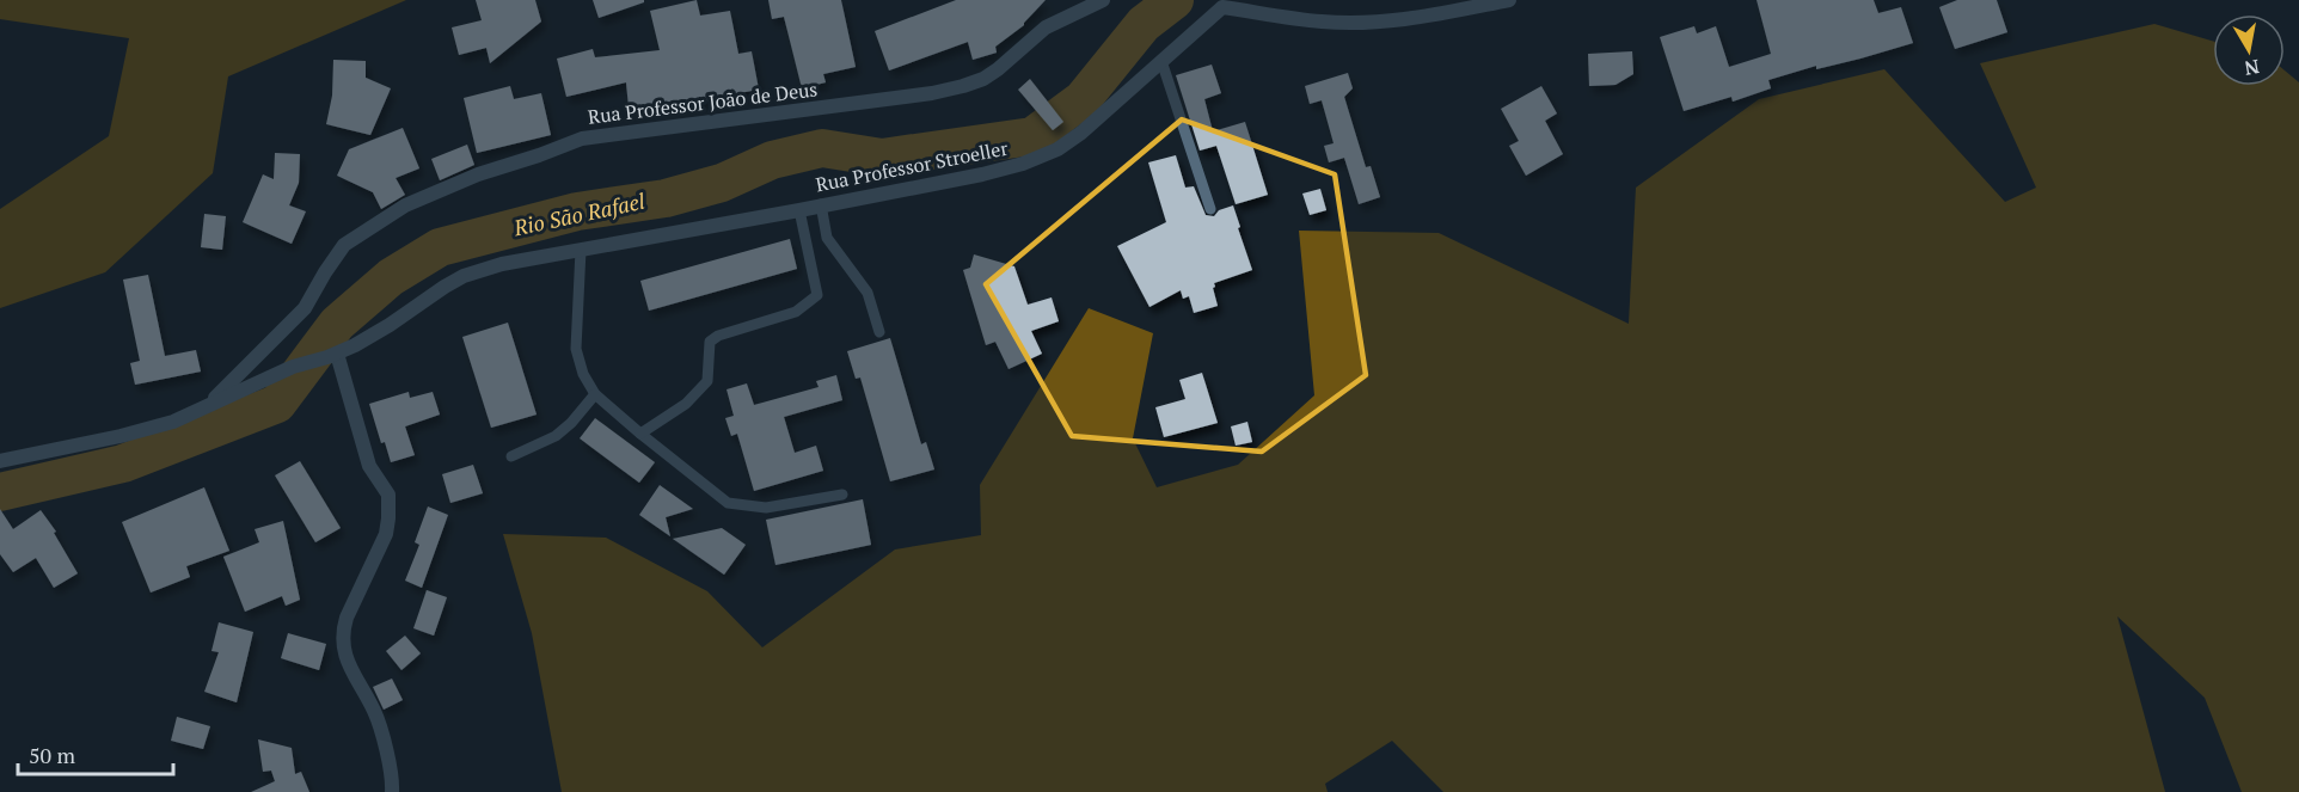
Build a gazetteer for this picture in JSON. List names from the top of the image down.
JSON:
{
  "streets": {
    "street": ["Rua Professor João de Deus", "Rua Professor Stroeller"]
  },
  "crossings": [
    ["Rua Professor João de Deus", "Rua Professor Stroeller"]
  ],
  "water": ["Rio São Rafael"],
  "scale_bar": "50 m",
  "north": "bottom"
}
